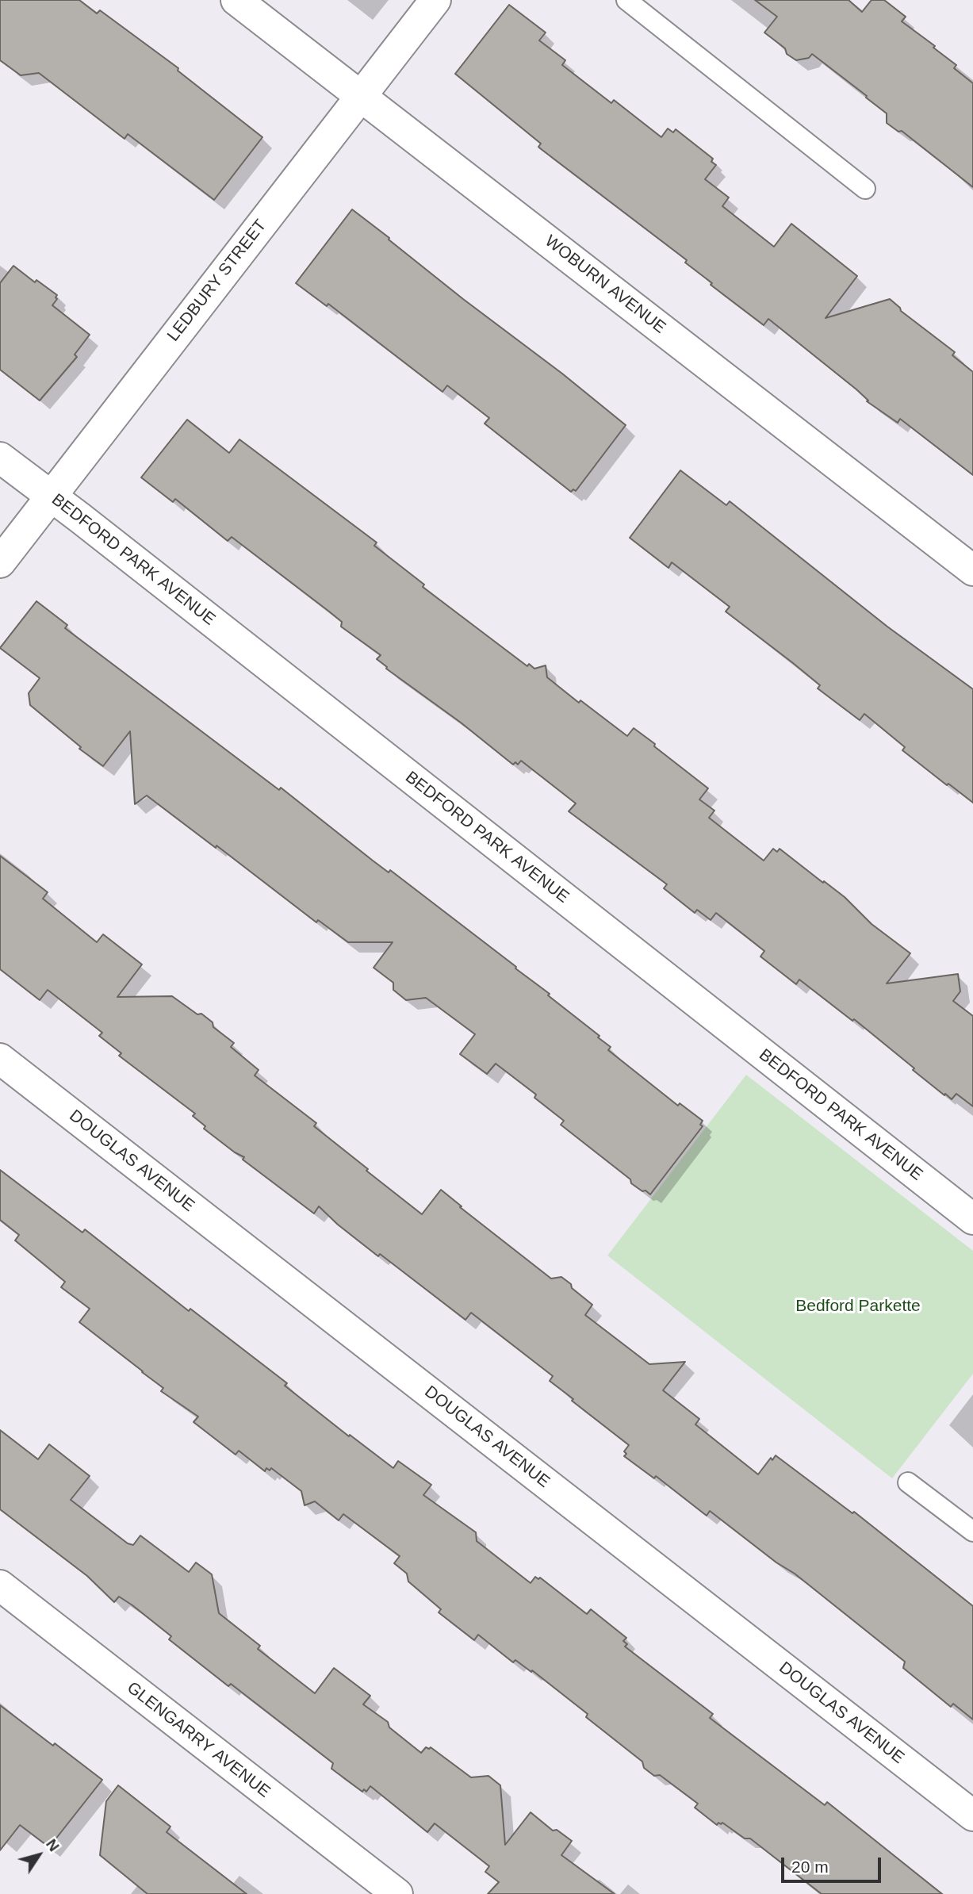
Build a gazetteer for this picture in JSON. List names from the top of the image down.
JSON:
{
  "streets": {
    "street": [
      "LEDBURY STREET",
      "WOBURN AVENUE",
      "BEDFORD PARK AVENUE",
      "DOUGLAS AVENUE",
      "GLENGARRY AVENUE"
    ]
  },
  "crossings": [
    ["LEDBURY STREET", "WOBURN AVENUE"],
    ["LEDBURY STREET", "BEDFORD PARK AVENUE"]
  ],
  "parks": ["Bedford Parkette"],
  "scale_bar": "20 m",
  "north": "top right"
}
